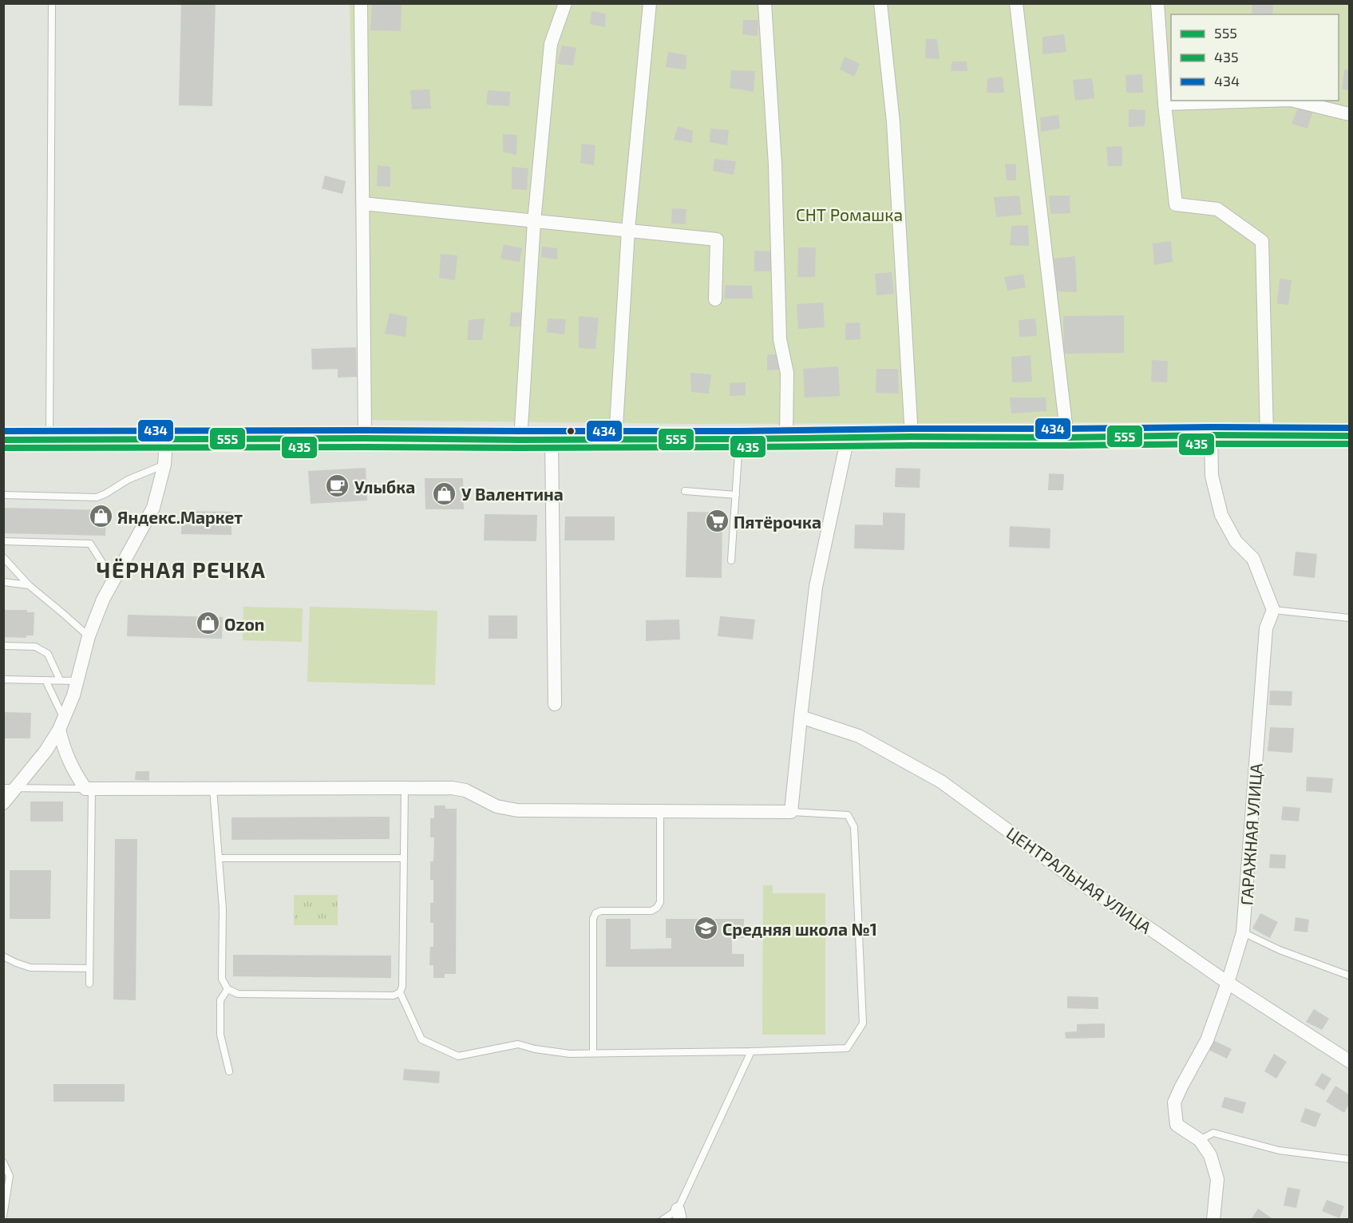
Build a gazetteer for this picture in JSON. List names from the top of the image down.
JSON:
{
  "streets": {
    "street": ["ГАРАЖНАЯ УЛИЦА", "ЦЕНТРАЛЬНАЯ УЛИЦА"]
  },
  "crossings": [
    ["ГАРАЖНАЯ УЛИЦА", "ЦЕНТРАЛЬНАЯ УЛИЦА"]
  ],
  "districts": ["ЧЁРНАЯ РЕЧКА"],
  "parks": ["СНТ Ромашка"],
  "places": {
    "cafe": ["Улыбка"],
    "shop": ["У Валентина", "Яндекс.Маркет", "Ozon"],
    "supermarket": ["Пятёрочка"],
    "school or university": ["Средняя школа №1"]
  },
  "lines": ["transit line 434", "transit line 555", "transit line 435"],
  "legend": ["555", "435", "434"]
}
